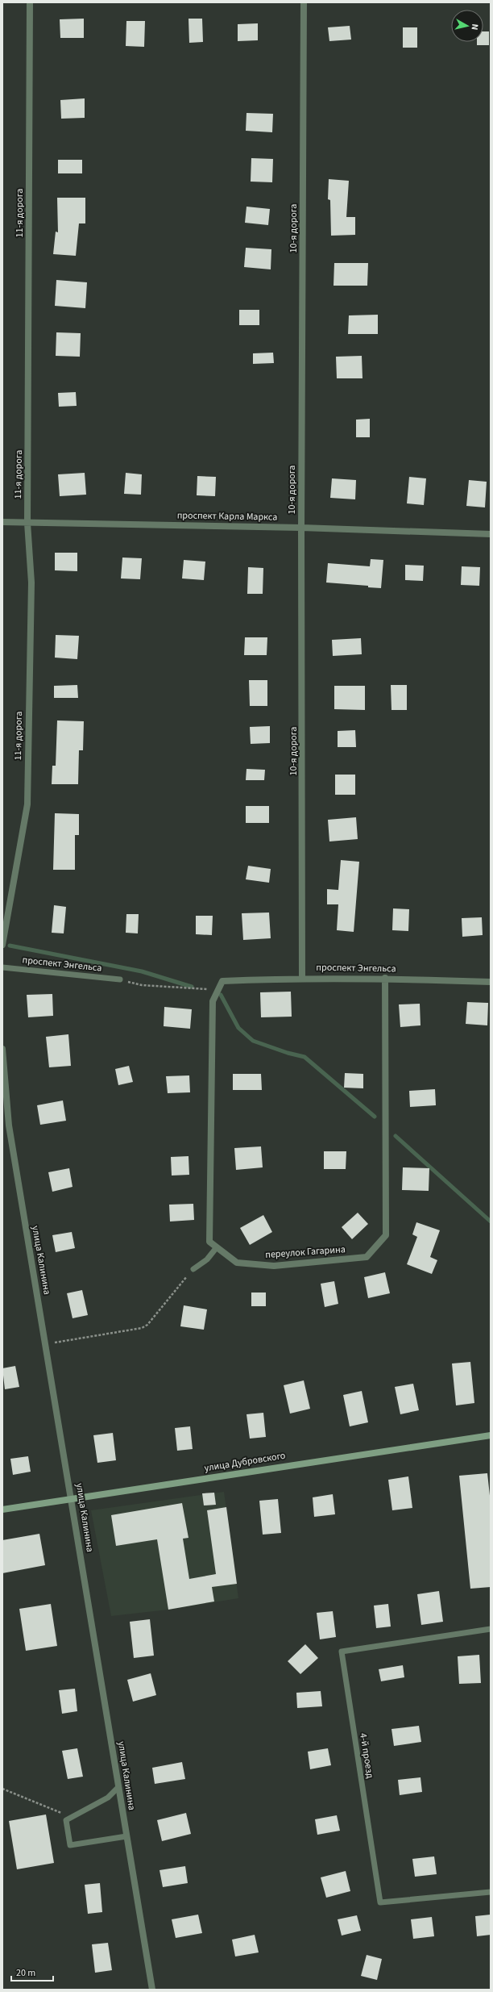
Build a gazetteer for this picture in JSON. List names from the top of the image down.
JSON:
{
  "streets": {
    "street": [
      "11-я дорога",
      "10-я дорога",
      "проспект Карла Маркса",
      "проспект Энгельса",
      "переулок Гагарина",
      "улица Калинина",
      "улица Дубровского"
    ],
    "lane": ["4-й проезд"]
  },
  "crossings": [
    ["11-я дорога", "проспект Карла Маркса"],
    ["10-я дорога", "проспект Карла Маркса"],
    ["10-я дорога", "проспект Энгельса"],
    ["проспект Энгельса", "переулок Гагарина"],
    ["улица Калинина", "улица Дубровского"]
  ],
  "scale_bar": "20 m",
  "north": "right"
}
